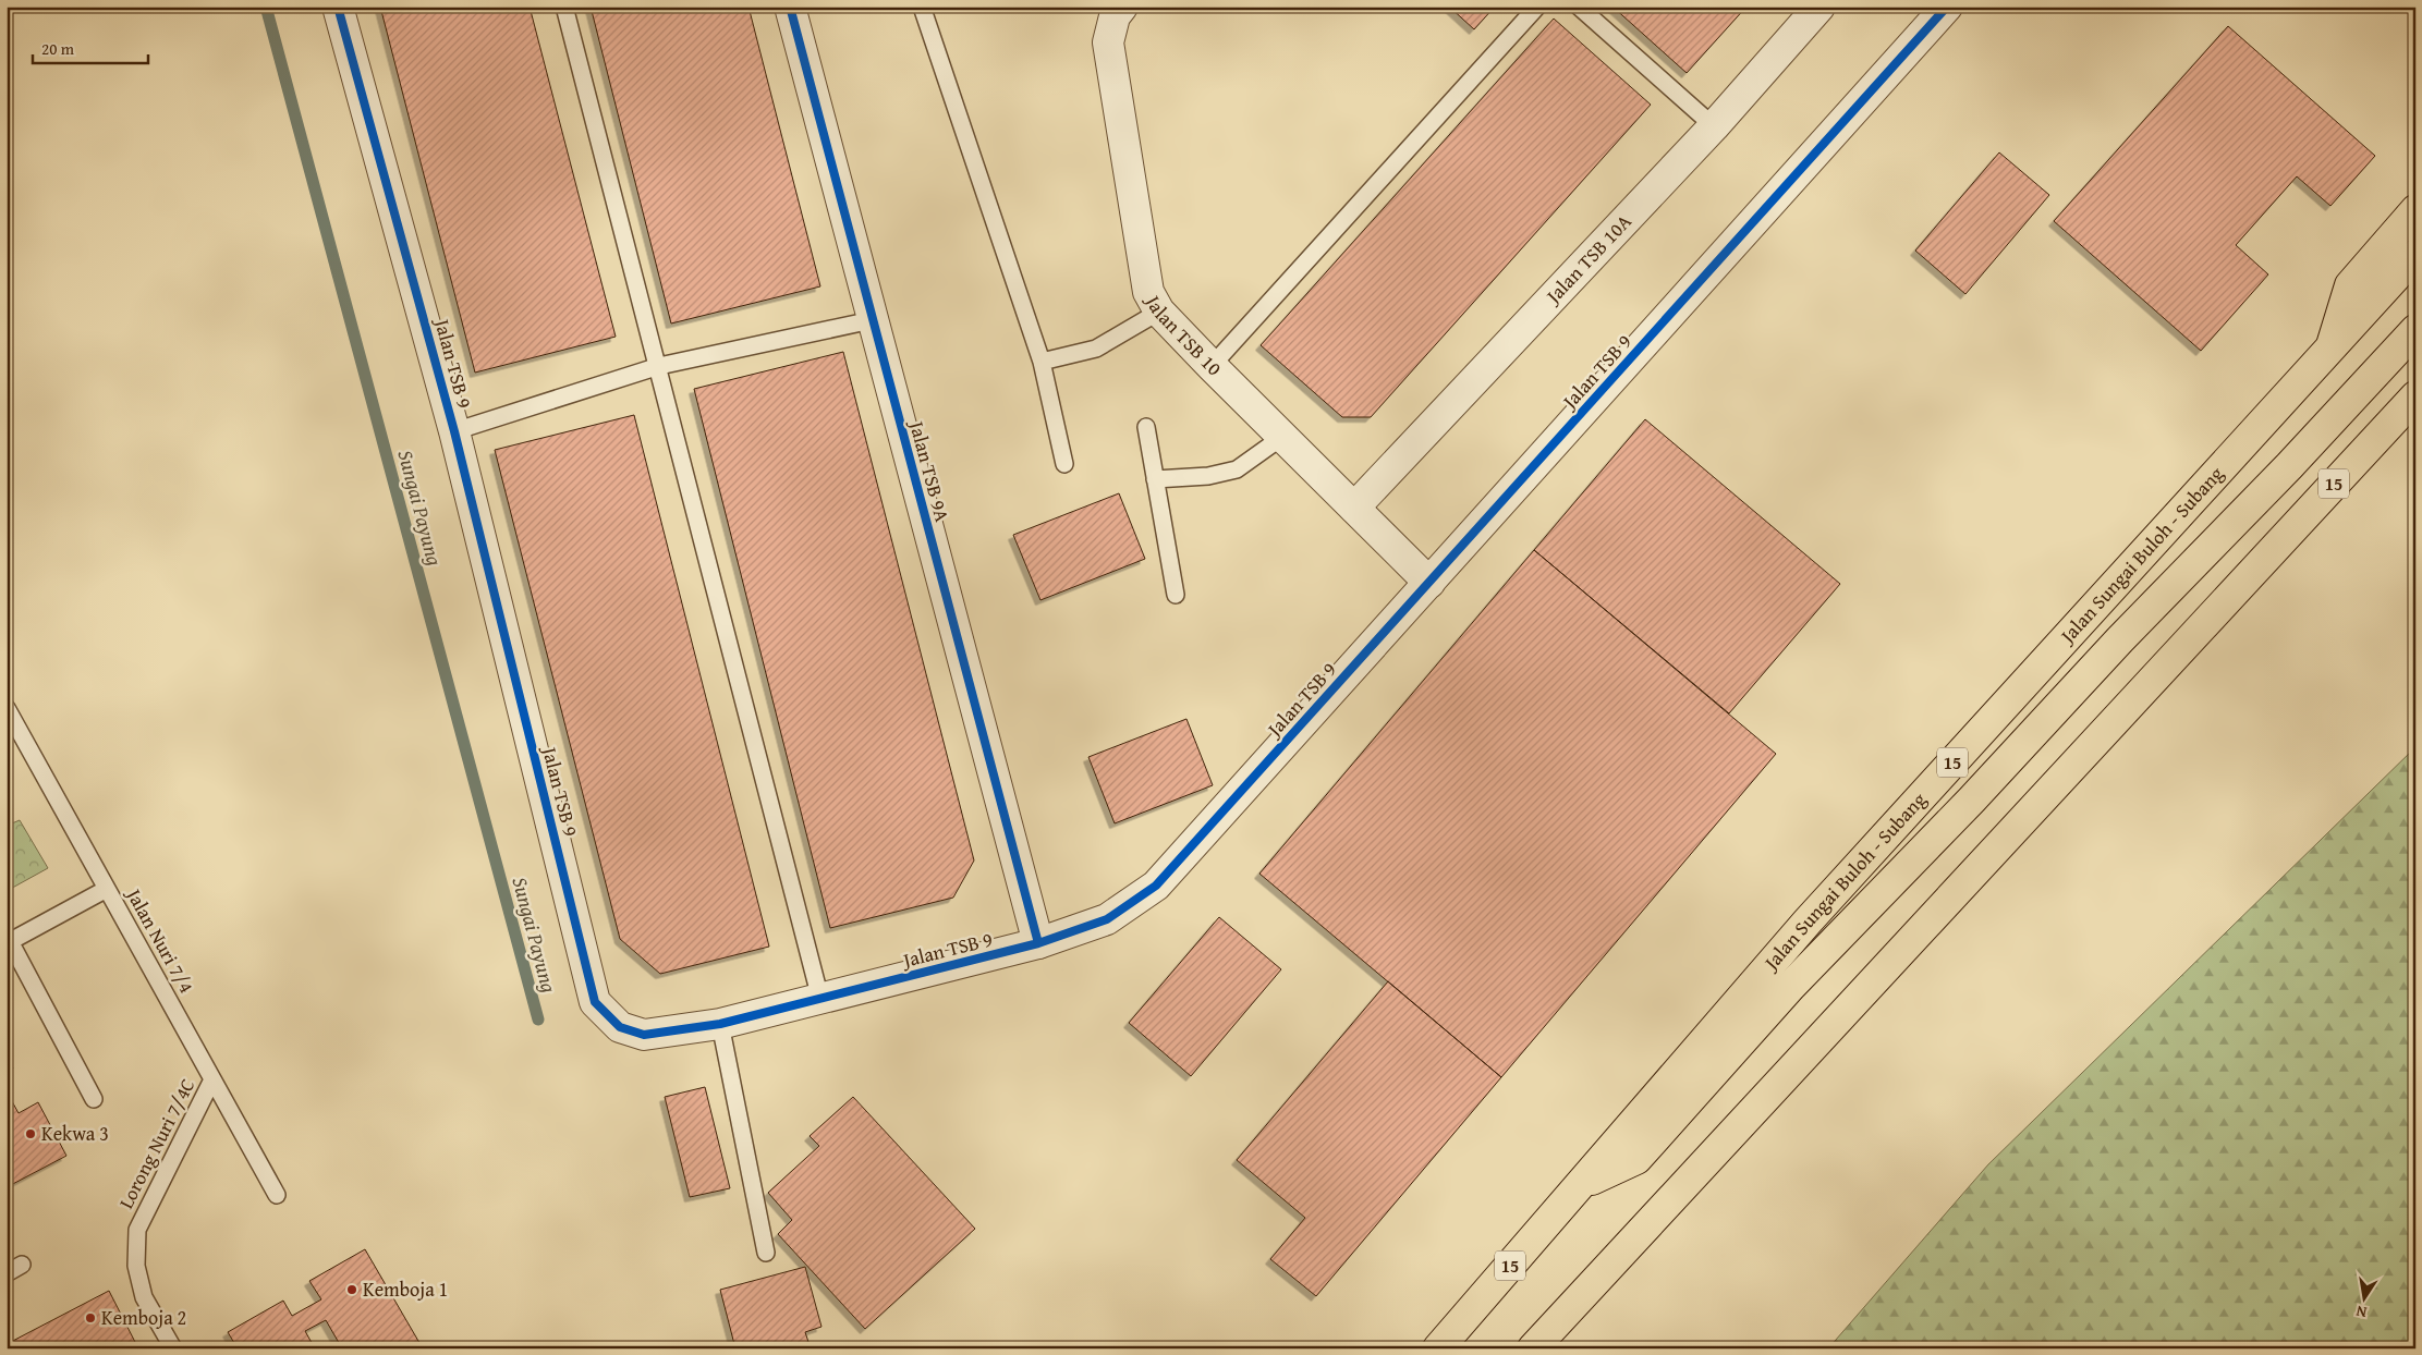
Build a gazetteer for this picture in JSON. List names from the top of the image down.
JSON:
{
  "streets": {
    "highway": ["15", "Jalan Sungai Buloh - Subang"],
    "street": [
      "Jalan TSB 10A",
      "Jalan TSB 10",
      "Jalan TSB 9",
      "Jalan TSB 9A"
    ],
    "lane": ["Jalan Nuri 7/4", "Lorong Nuri 7/4C"]
  },
  "crossings": [
    ["Jalan TSB 10A", "Jalan TSB 10"],
    ["Jalan TSB 10", "Jalan TSB 9"],
    ["Jalan TSB 9", "Jalan TSB 9A"],
    ["Jalan Nuri 7/4", "Lorong Nuri 7/4C"]
  ],
  "water": ["Sungai Payung"],
  "places": ["Kekwa 3", "Kemboja 1", "Kemboja 2"],
  "scale_bar": "20 m",
  "north": "bottom"
}
